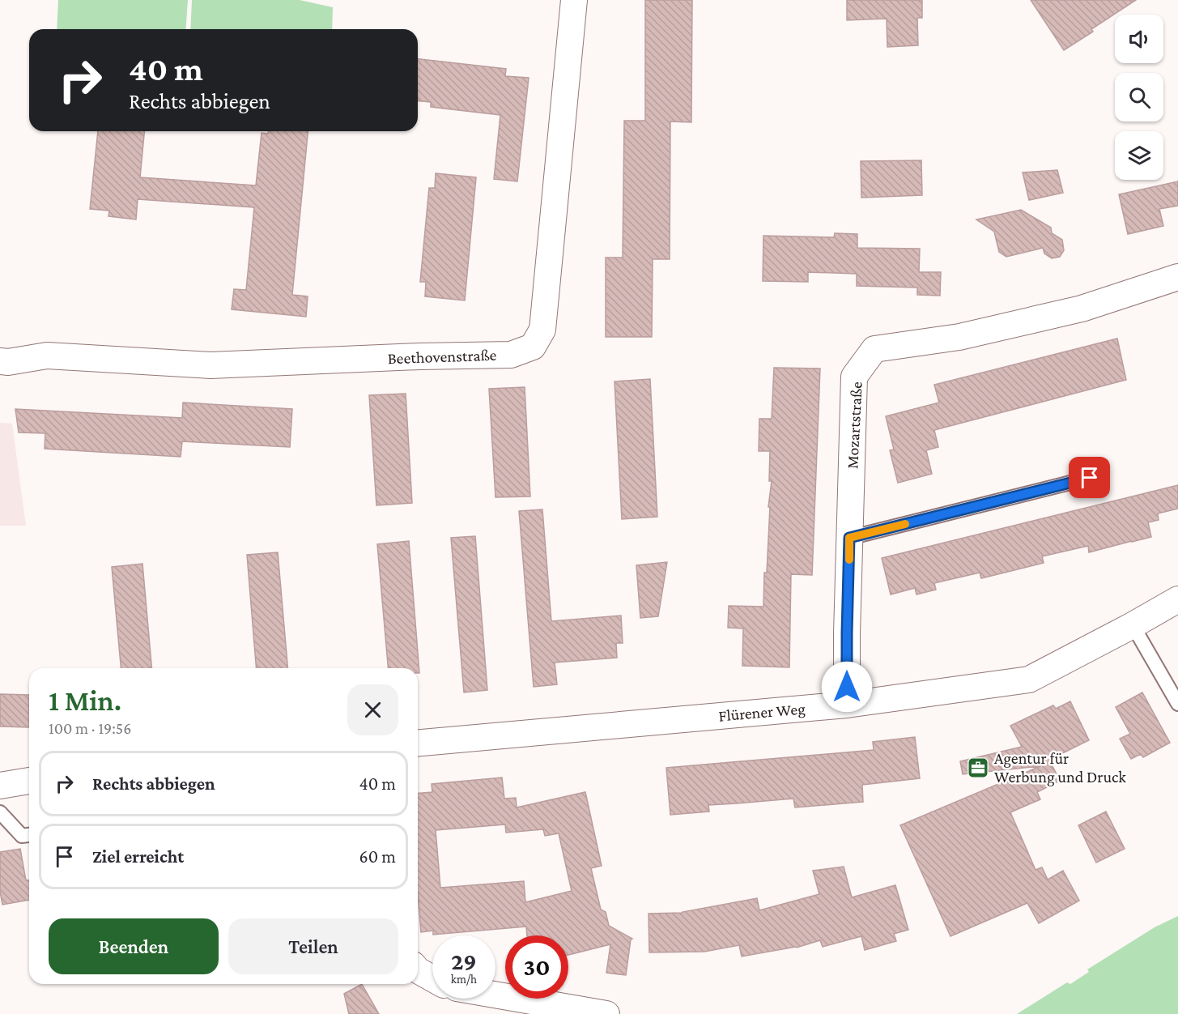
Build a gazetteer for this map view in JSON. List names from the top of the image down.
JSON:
{
  "streets": {
    "street": ["Beethovenstraße", "Mozartstraße", "Flürener Weg"]
  },
  "crossings": [
    ["Mozartstraße", "Flürener Weg"]
  ],
  "places": {
    "office": ["Agentur für Werbung und Druck"]
  },
  "page": {
    "turn": ["40 m", "Rechts abbiegen"],
    "heading": ["1 Min.", "100 m · 19:56"],
    "list": [
      {
        "name": "Rechts abbiegen",
        "value": "40 m"
      },
      {
        "name": "Ziel erreicht",
        "value": "60 m"
      }
    ],
    "buttons": ["Beenden", "Teilen"],
    "speed": "29 km/h",
    "limit": "30"
  }
}
